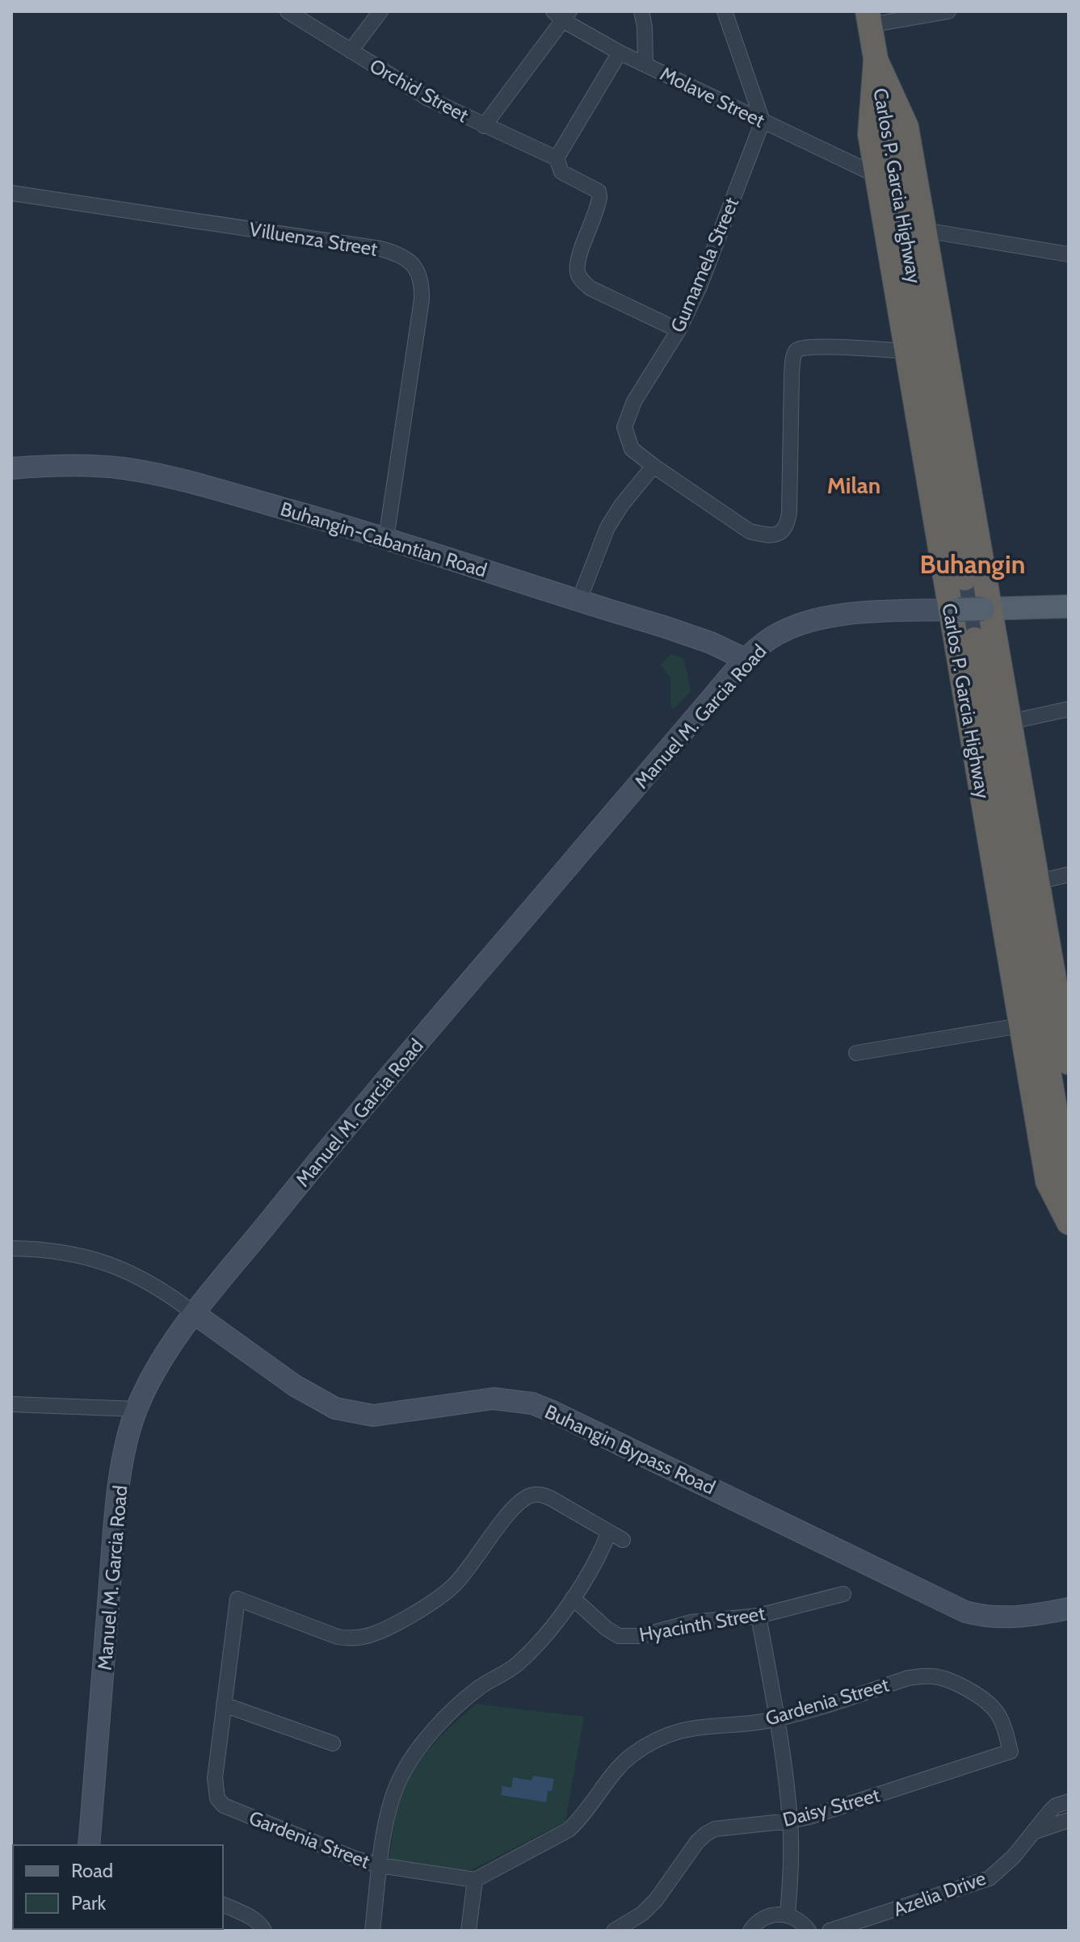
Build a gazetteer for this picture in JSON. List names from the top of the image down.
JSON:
{
  "streets": {
    "highway": ["Carlos P. Garcia Highway"],
    "main road": ["Buhangin-Cabantian Road", "Manuel M. Garcia Road", "Buhangin Bypass Road"],
    "street": [
      "Orchid Street",
      "Molave Street",
      "Villuenza Street",
      "Gumamela Street",
      "Hyacinth Street",
      "Gardenia Street",
      "Daisy Street",
      "Azelia Drive"
    ]
  },
  "crossings": [
    ["Molave Street", "Carlos P. Garcia Highway"],
    ["Molave Street", "Gumamela Street"],
    ["Carlos P. Garcia Highway", "Gumamela Street"],
    ["Carlos P. Garcia Highway", "Manuel M. Garcia Road"],
    ["Villuenza Street", "Buhangin-Cabantian Road"],
    ["Buhangin-Cabantian Road", "Manuel M. Garcia Road"],
    ["Manuel M. Garcia Road", "Buhangin Bypass Road"],
    ["Gardenia Street", "Daisy Street"]
  ],
  "districts": ["Milan", "Buhangin"],
  "legend": ["Road", "Park"]
}
